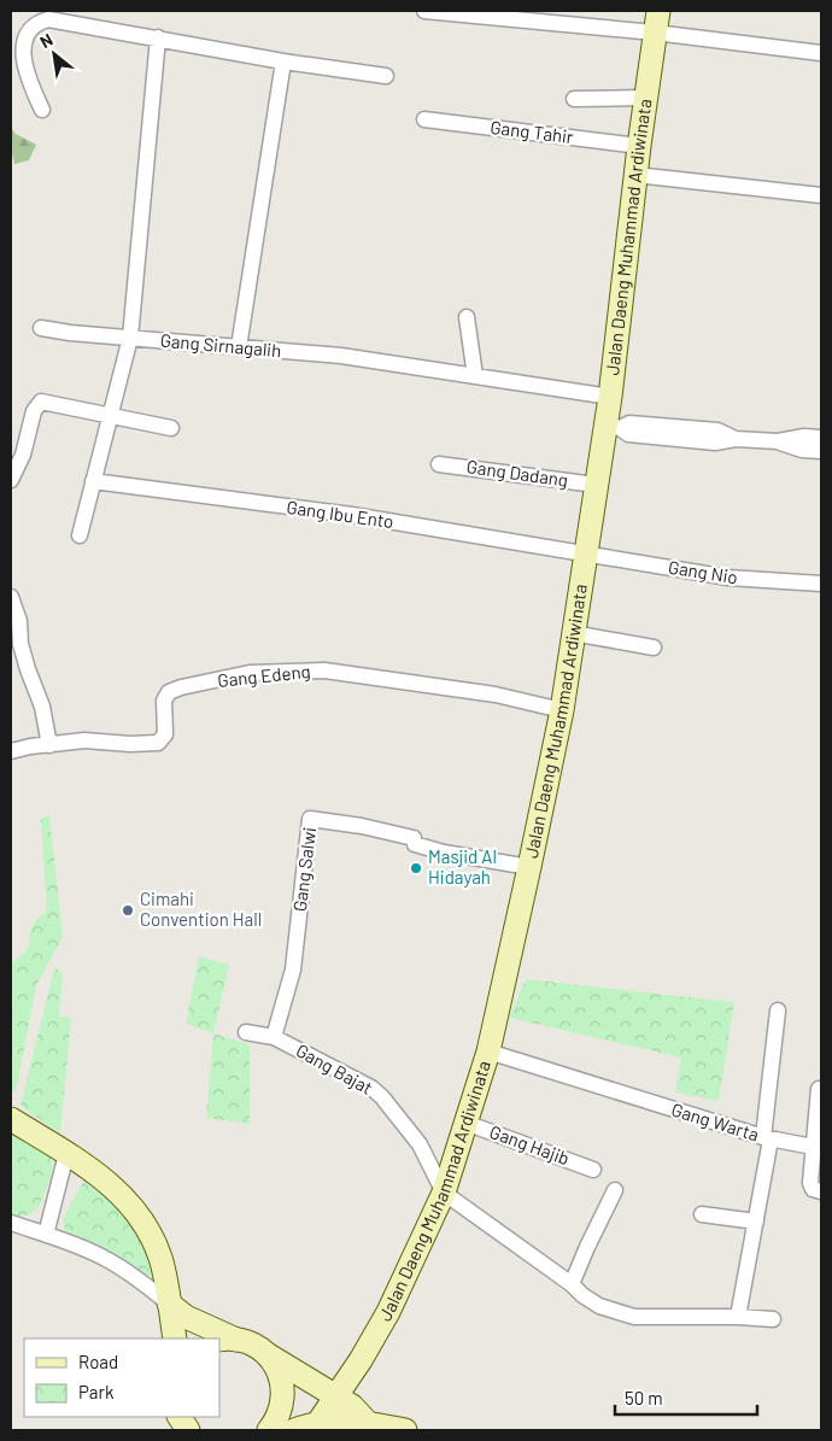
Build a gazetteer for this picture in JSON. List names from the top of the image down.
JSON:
{
  "streets": {
    "main road": ["Jalan Daeng Muhammad Ardiwinata"],
    "street": [
      "Gang Tahir",
      "Gang Sirnagalih",
      "Gang Dadang",
      "Gang Ibu Ento",
      "Gang Nio",
      "Gang Edeng",
      "Gang Salwi",
      "Gang Bajat",
      "Gang Warta",
      "Gang Hajib"
    ]
  },
  "crossings": [
    ["Gang Tahir", "Jalan Daeng Muhammad Ardiwinata"],
    ["Jalan Daeng Muhammad Ardiwinata", "Gang Sirnagalih"],
    ["Jalan Daeng Muhammad Ardiwinata", "Gang Dadang"],
    ["Jalan Daeng Muhammad Ardiwinata", "Gang Ibu Ento"],
    ["Jalan Daeng Muhammad Ardiwinata", "Gang Nio"],
    ["Jalan Daeng Muhammad Ardiwinata", "Gang Edeng"],
    ["Jalan Daeng Muhammad Ardiwinata", "Gang Salwi"],
    ["Jalan Daeng Muhammad Ardiwinata", "Gang Bajat"],
    ["Jalan Daeng Muhammad Ardiwinata", "Gang Warta"],
    ["Jalan Daeng Muhammad Ardiwinata", "Gang Hajib"],
    ["Gang Ibu Ento", "Gang Nio"],
    ["Gang Salwi", "Gang Bajat"]
  ],
  "places": ["Masjid Al Hidayah", "Cimahi Convention Hall"],
  "legend": ["Road", "Park"],
  "scale_bar": "50 m",
  "north": "top left"
}
